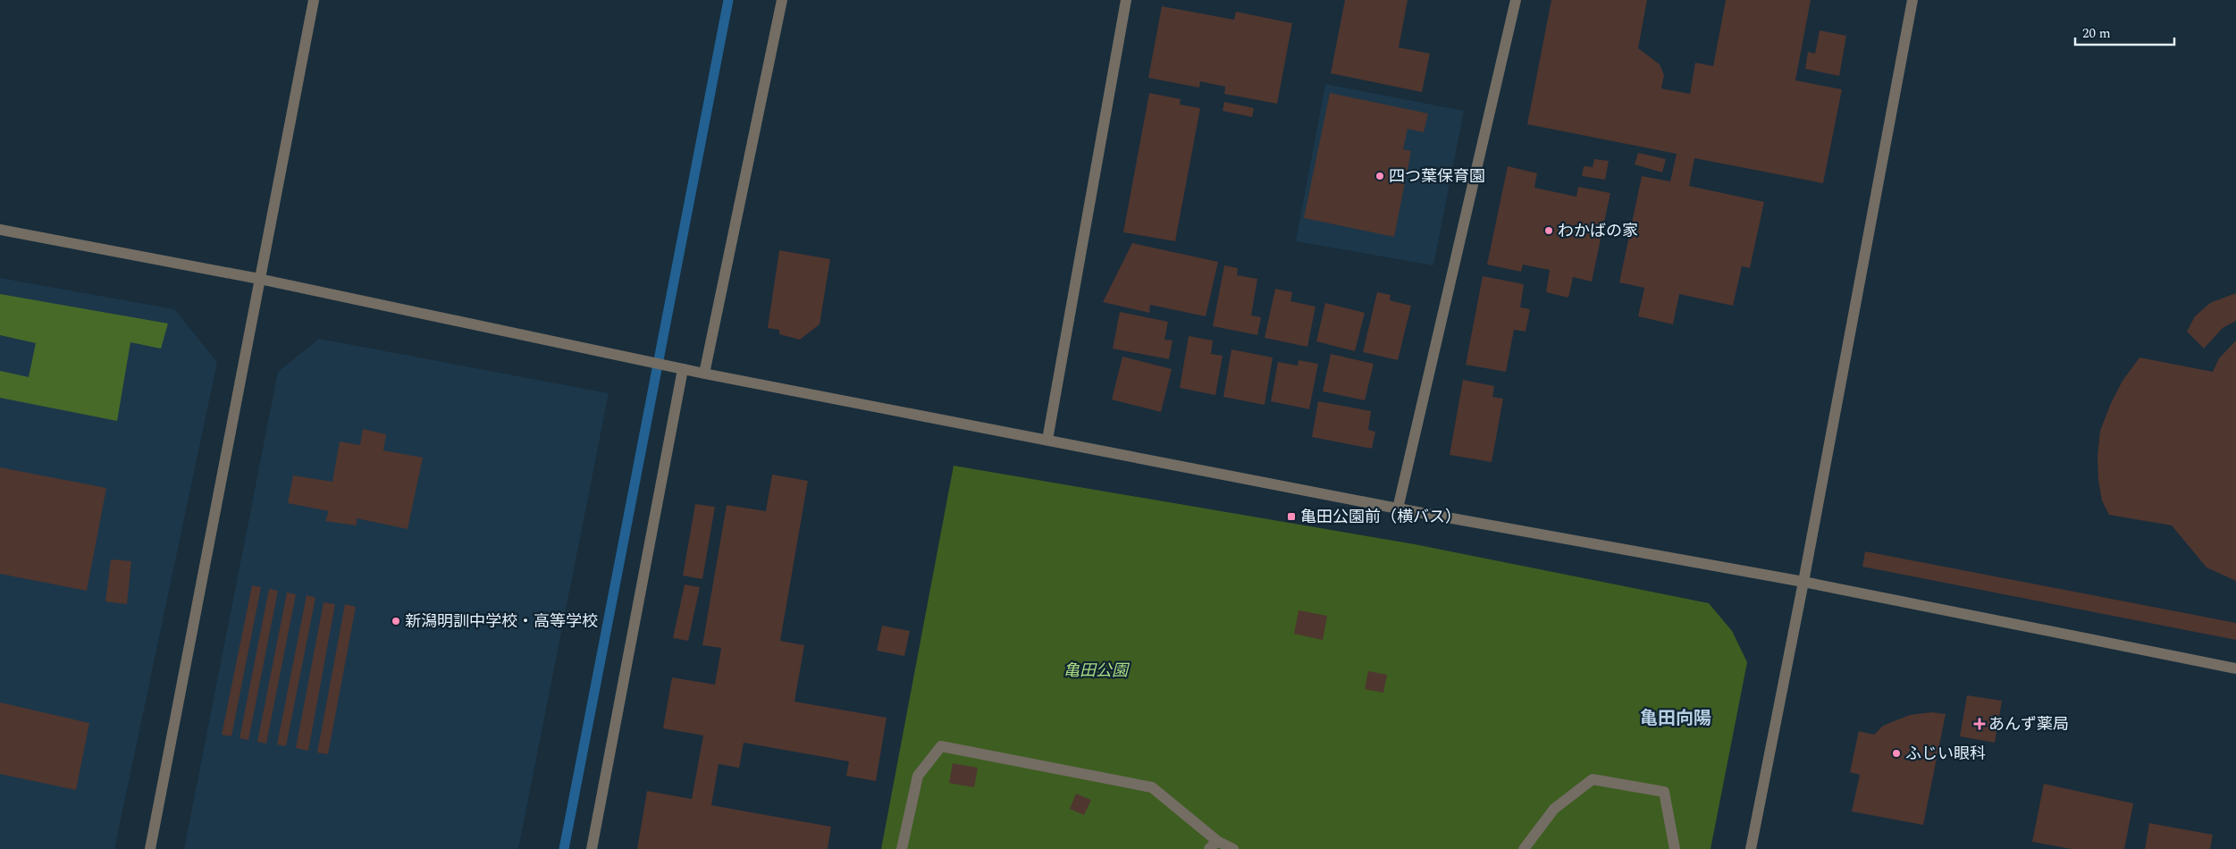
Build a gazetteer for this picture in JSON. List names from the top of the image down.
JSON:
{
  "districts": ["亀田向陽"],
  "parks": ["亀田公園"],
  "places": {
    "other": [
      "四つ葉保育園",
      "わかばの家",
      "新潟明訓中学校・高等学校",
      "ふじい眼科"
    ],
    "transit": ["亀田公園前（横バス）"],
    "health": ["あんず薬局"]
  },
  "scale_bar": "20 m"
}
